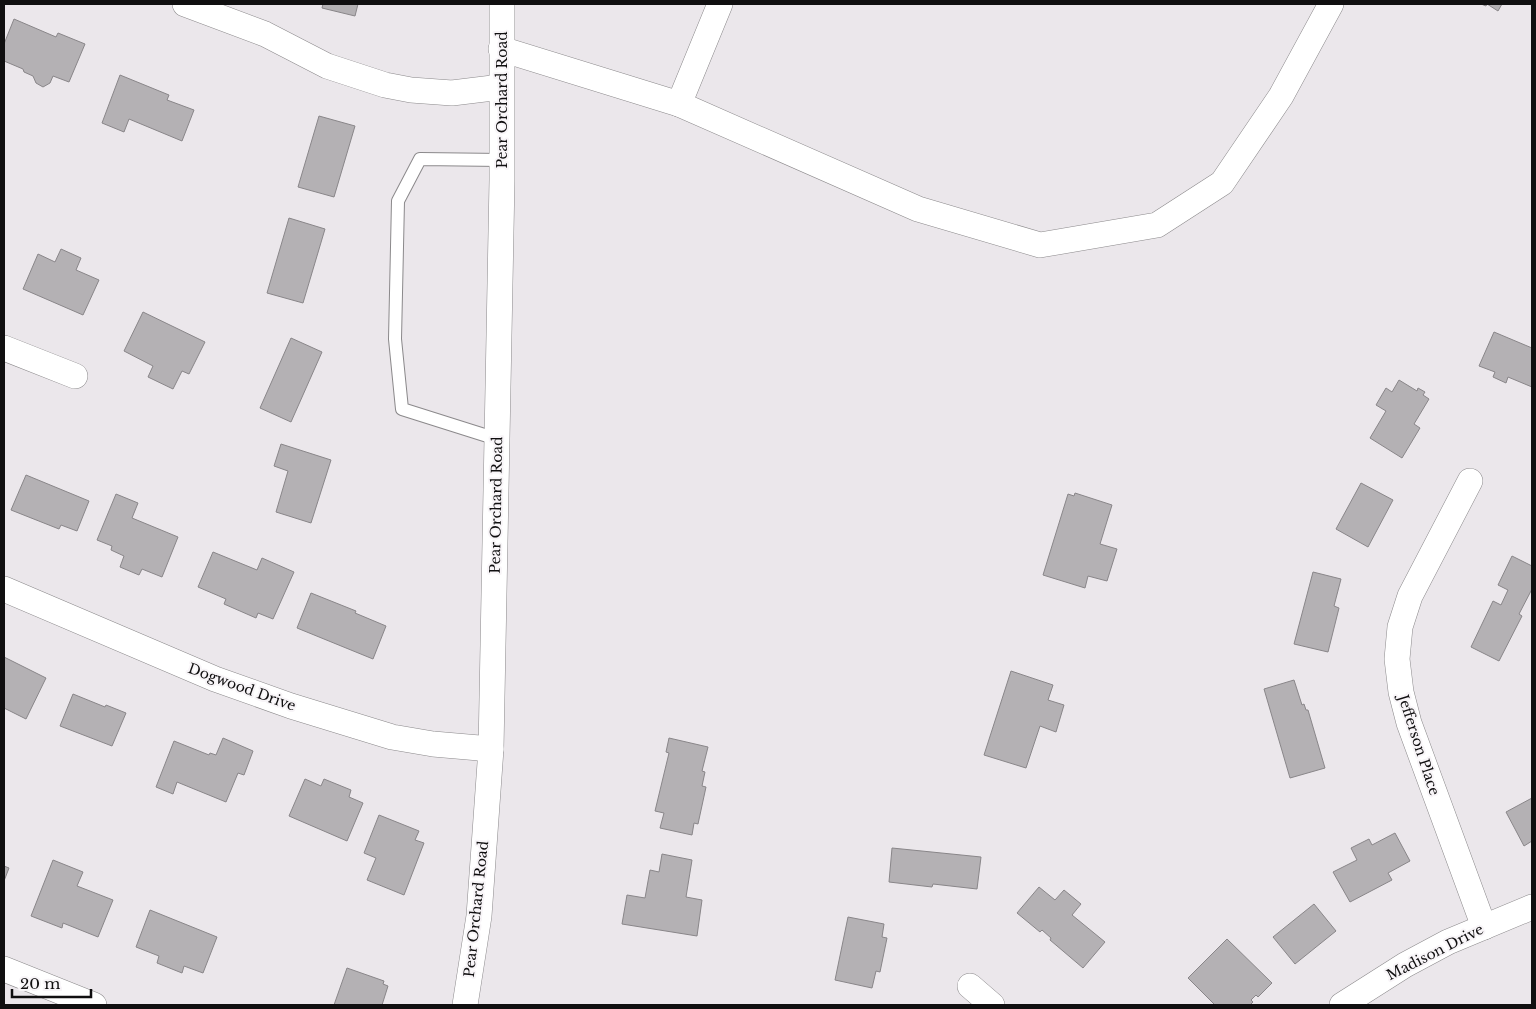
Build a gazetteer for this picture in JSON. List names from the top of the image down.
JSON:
{
  "streets": {
    "street": [
      "Pear Orchard Road",
      "Dogwood Drive",
      "Jefferson Place",
      "Madison Drive"
    ]
  },
  "crossings": [
    ["Pear Orchard Road", "Dogwood Drive"],
    ["Jefferson Place", "Madison Drive"]
  ],
  "scale_bar": "20 m"
}
